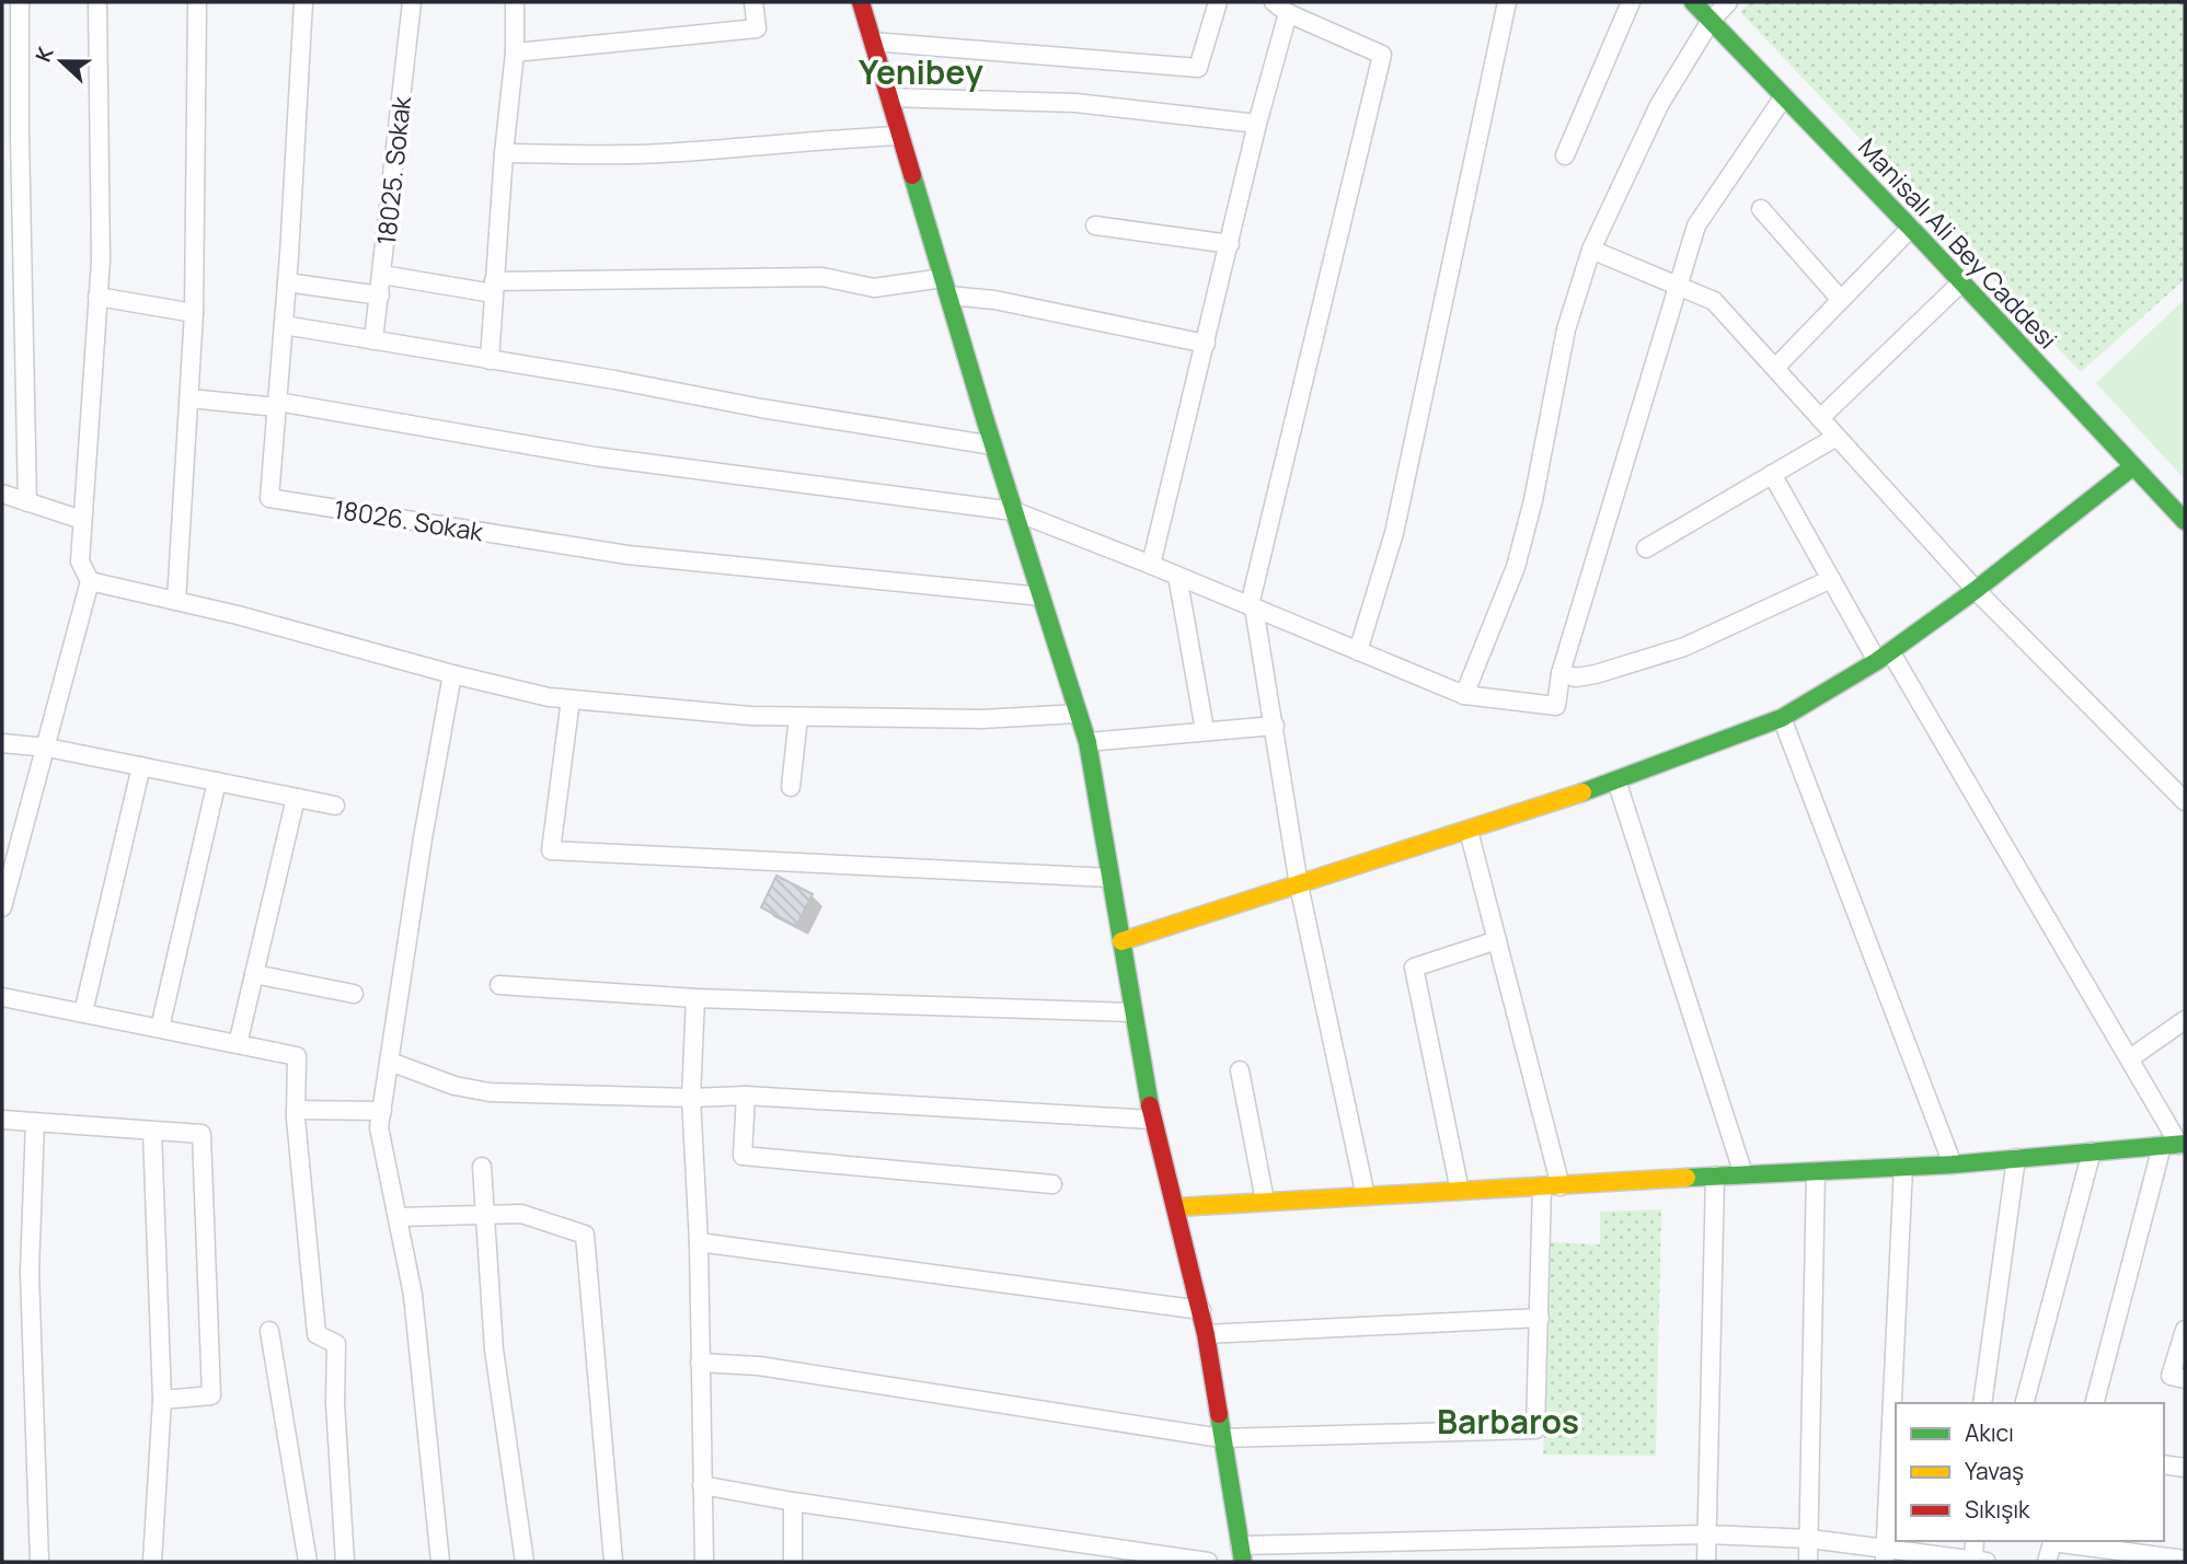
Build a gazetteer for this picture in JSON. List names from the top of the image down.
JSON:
{
  "streets": {
    "main road": ["Manisalı Ali Bey Caddesi"],
    "street": ["18025. Sokak", "18026. Sokak"]
  },
  "districts": ["Yenibey", "Barbaros"],
  "legend": ["Akıcı", "Yavaş", "Sıkışık"],
  "north": "left"
}
